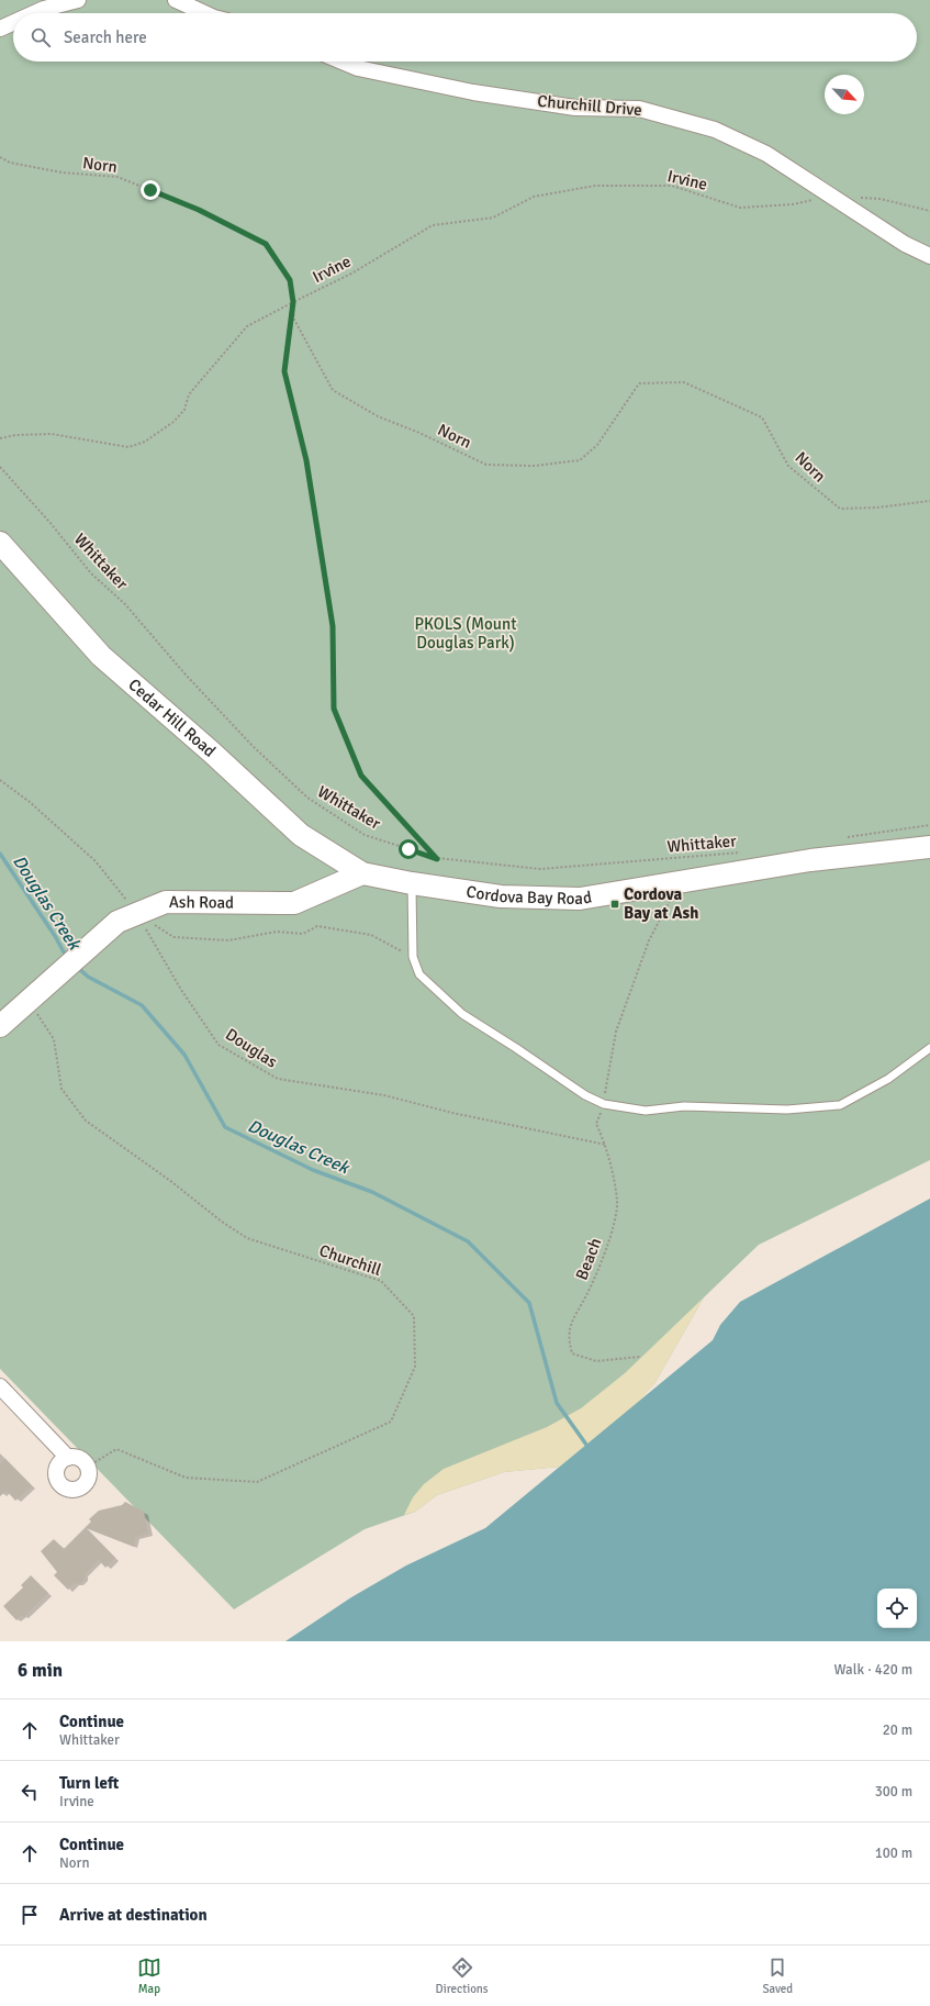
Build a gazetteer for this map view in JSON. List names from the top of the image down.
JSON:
{
  "streets": {
    "main road": ["Cedar Hill Road", "Cordova Bay Road", "Ash Road"],
    "street": ["Churchill Drive"],
    "path": [
      "Norn",
      "Irvine",
      "Whittaker",
      "Douglas",
      "Beach",
      "Churchill"
    ]
  },
  "crossings": [
    ["Churchill Drive", "Irvine"],
    ["Norn", "Irvine"],
    ["Cedar Hill Road", "Cordova Bay Road"],
    ["Cedar Hill Road", "Ash Road"],
    ["Cordova Bay Road", "Ash Road"],
    ["Cordova Bay Road", "Beach"],
    ["Ash Road", "Douglas"],
    ["Ash Road", "Churchill"],
    ["Douglas", "Beach"]
  ],
  "water": ["Douglas Creek"],
  "parks": ["PKOLS (Mount Douglas Park)"],
  "places": {
    "transit": ["Cordova Bay at Ash"]
  },
  "north": "bottom right",
  "page": {
    "search": "Search here",
    "heading": ["6 min", "Walk · 420 m"],
    "list": [
      ["Continue", "Whittaker", "20 m"],
      ["Turn left", "Irvine", "300 m"],
      ["Continue", "Norn", "100 m"],
      "Arrive at destination"
    ],
    "nav": ["Map", "Directions", "Saved"]
  }
}
